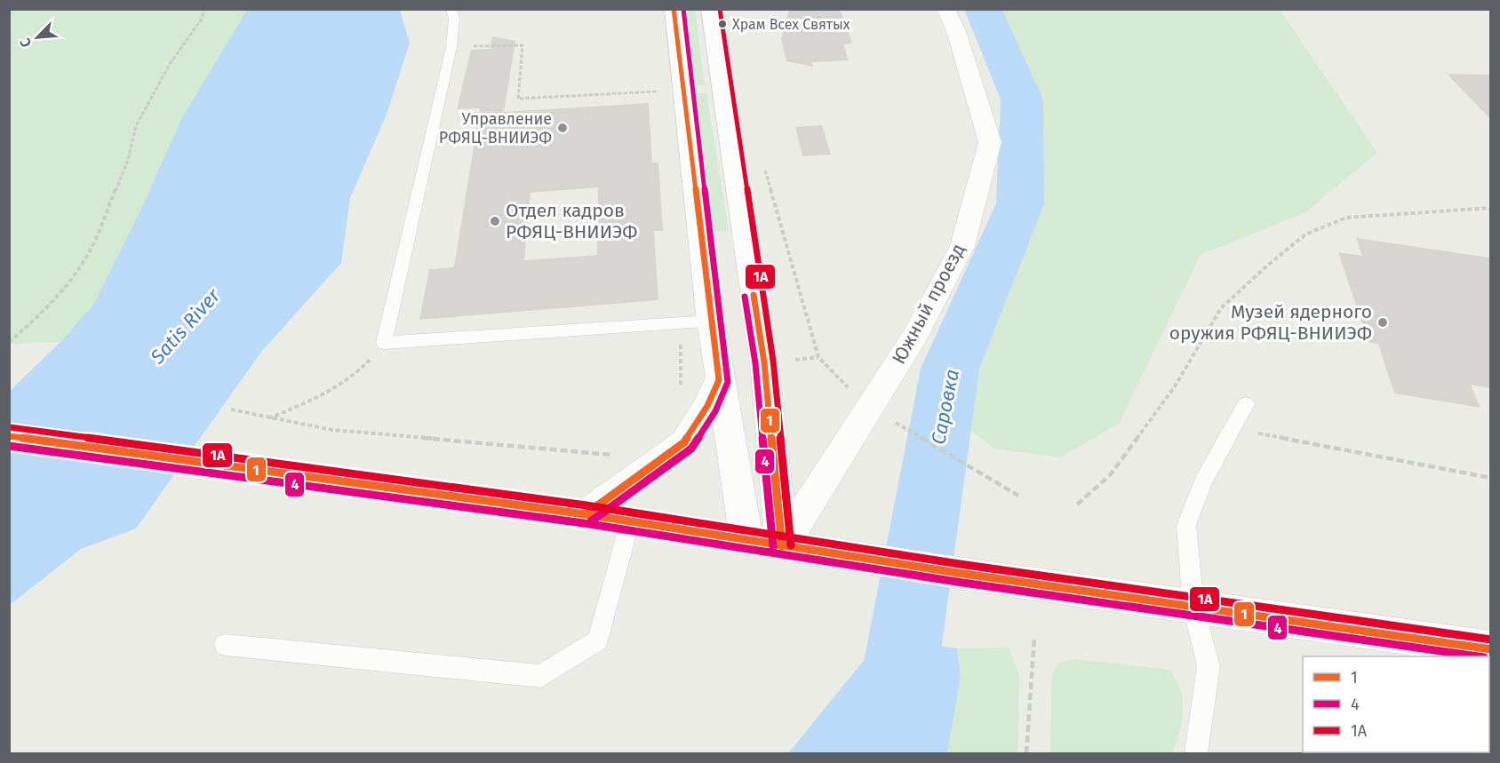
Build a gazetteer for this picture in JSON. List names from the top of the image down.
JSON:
{
  "streets": {
    "street": ["Южный проезд"]
  },
  "water": ["Satis River", "Саровка"],
  "places": [
    "Храм Всех Святых",
    "Управление РФЯЦ-ВНИИЭФ",
    "Отдел кадров РФЯЦ-ВНИИЭФ",
    "Музей ядерного оружия РФЯЦ-ВНИИЭФ"
  ],
  "lines": ["transit line 1", "transit line 4", "transit line 1А"],
  "legend": ["1", "4", "1А"],
  "north": "bottom left"
}
